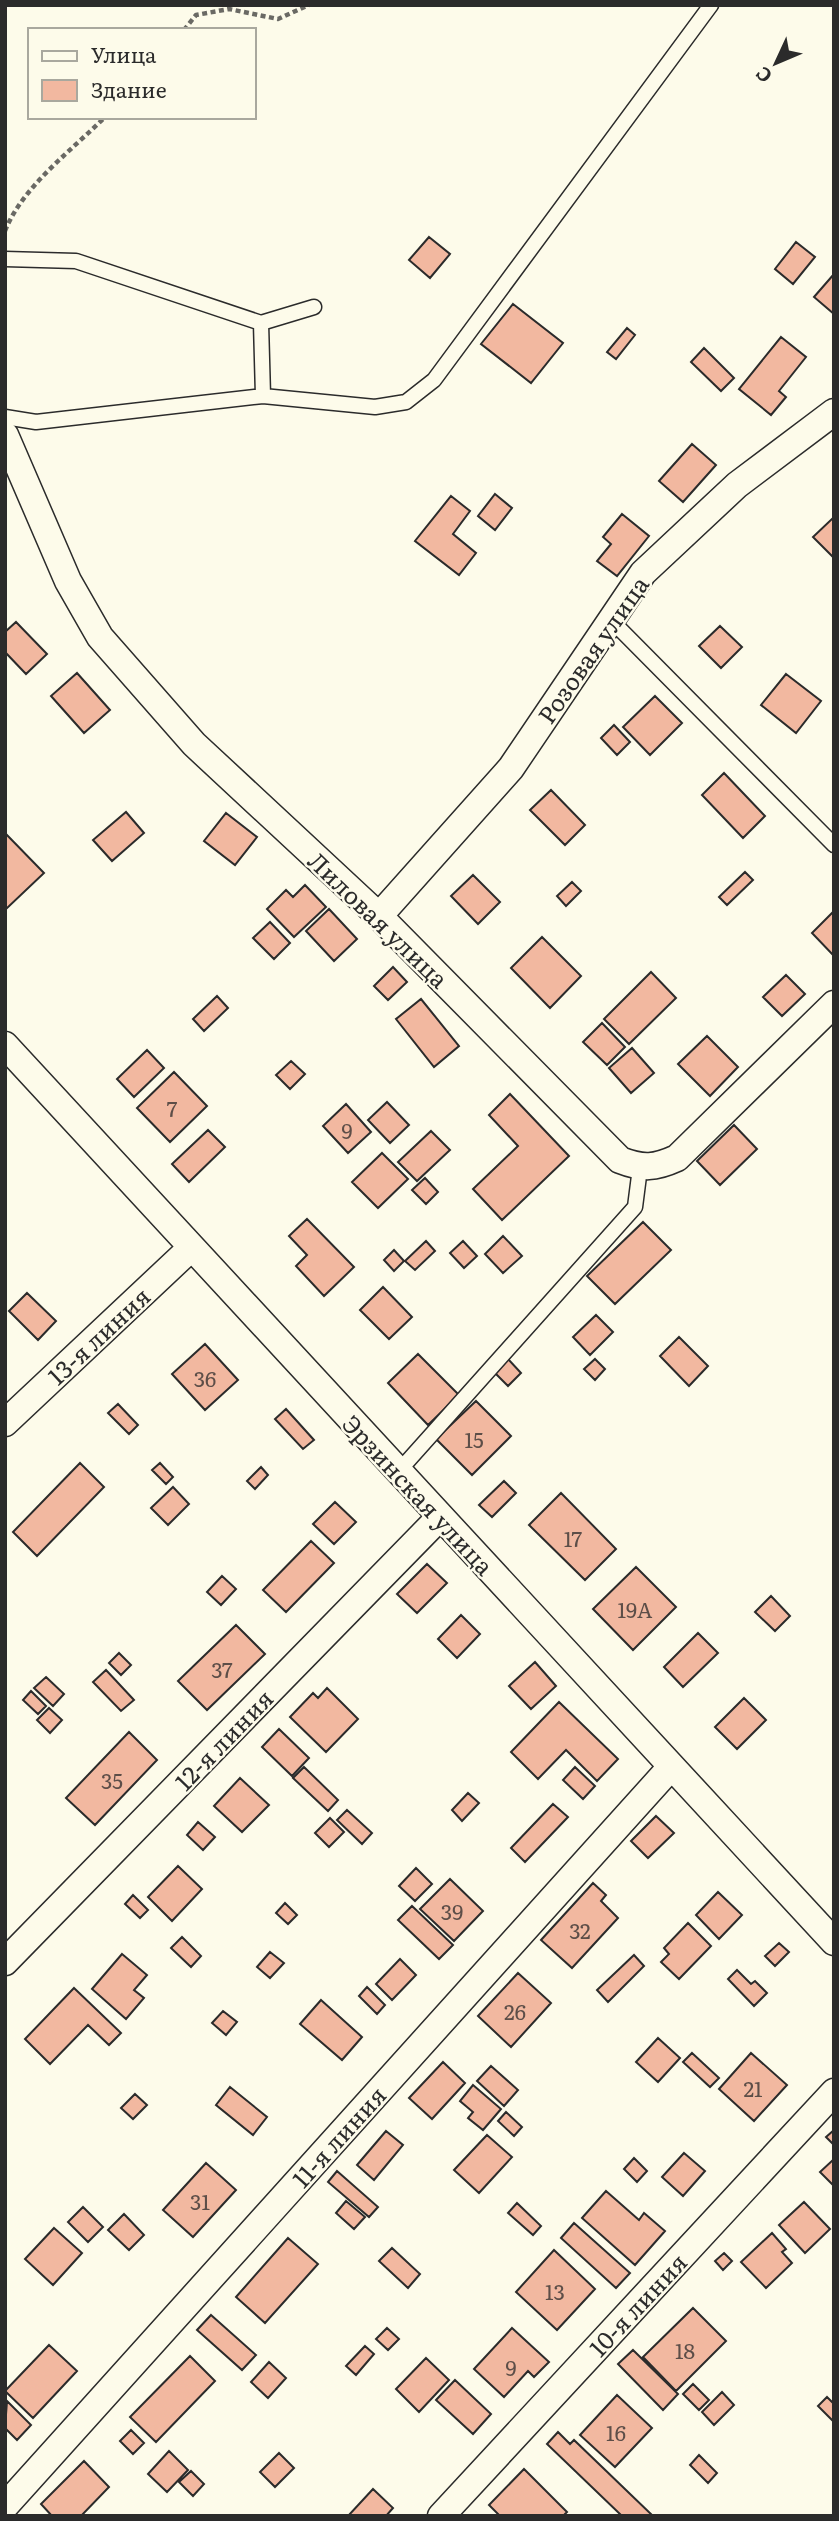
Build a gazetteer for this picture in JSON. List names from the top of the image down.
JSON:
{
  "streets": {
    "street": [
      "Розовая улица",
      "Лиловая улица",
      "13-я линия",
      "Эрзинская улица",
      "12-я линия",
      "11-я линия",
      "10-я линия"
    ]
  },
  "crossings": [
    ["Розовая улица", "Лиловая улица"],
    ["13-я линия", "Эрзинская улица"],
    ["Эрзинская улица", "12-я линия"],
    ["Эрзинская улица", "11-я линия"]
  ],
  "house_numbers": [
    "7",
    "9",
    "36",
    "15",
    "17",
    "19А",
    "37",
    "35",
    "39",
    "32",
    "26",
    "21",
    "31",
    "13",
    "18",
    "9",
    "16"
  ],
  "legend": ["Улица", "Здание"],
  "north": "bottom left"
}
